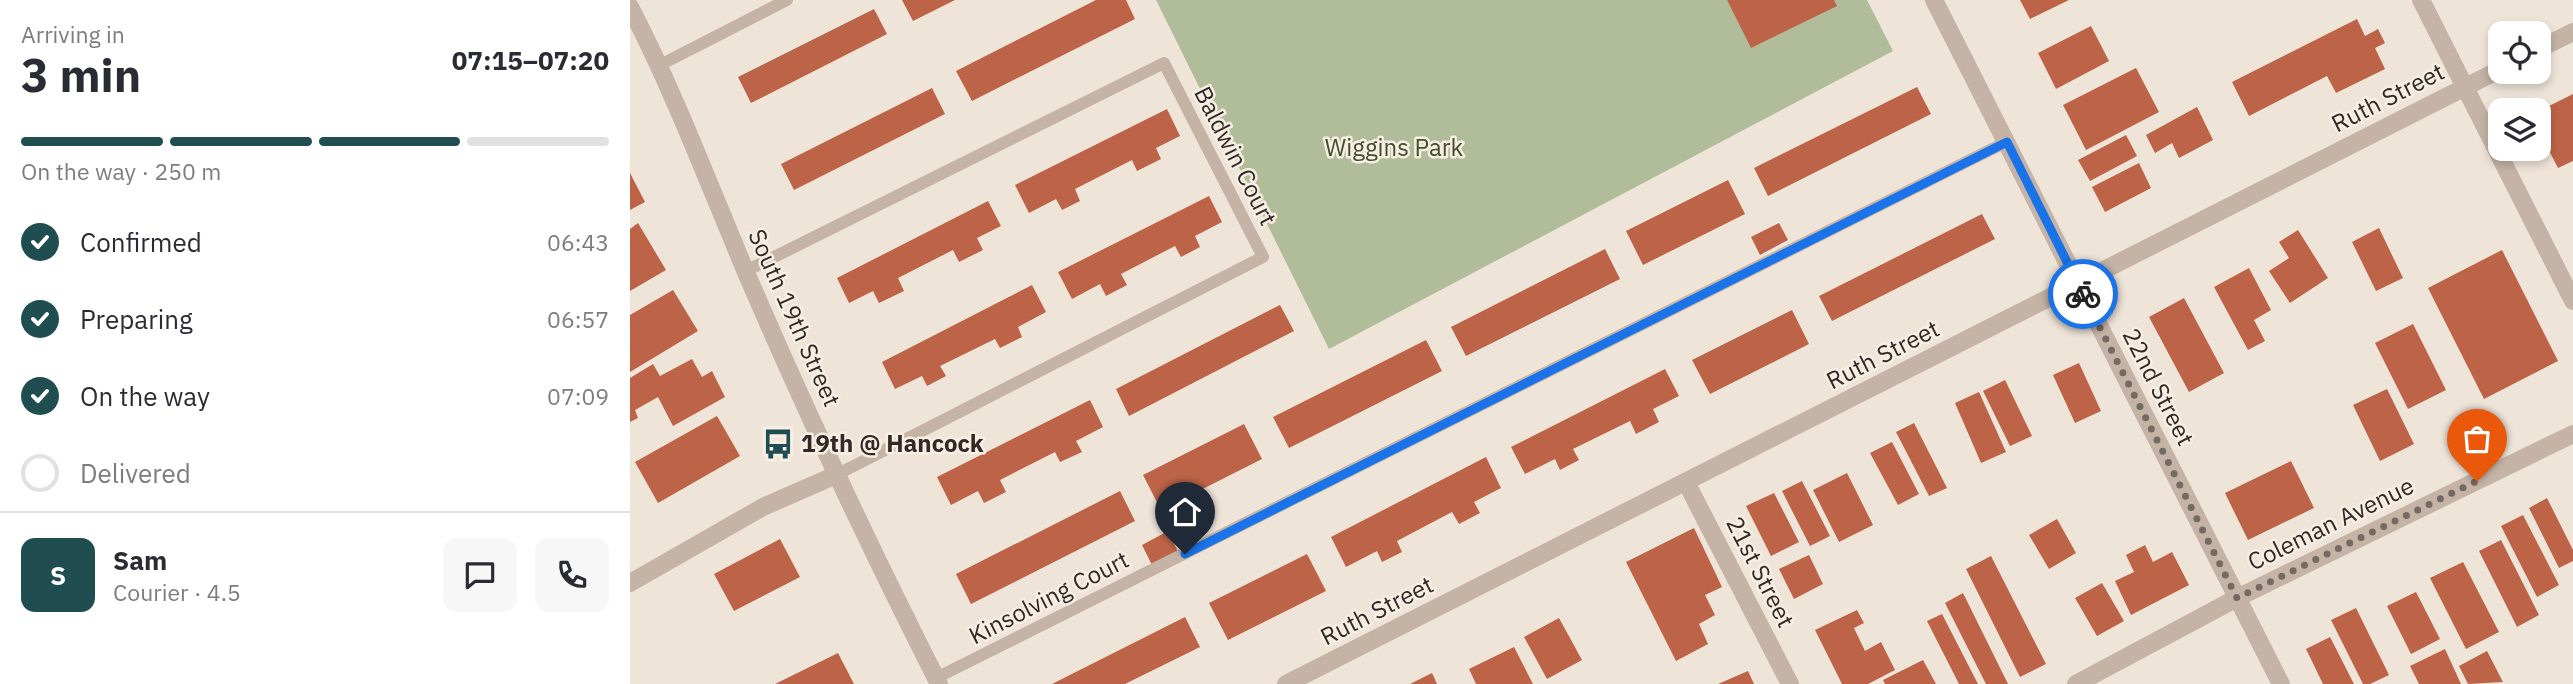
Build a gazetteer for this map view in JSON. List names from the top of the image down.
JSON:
{
  "streets": {
    "street": [
      "Ruth Street",
      "South 19th Street",
      "22nd Street",
      "Coleman Avenue",
      "21st Street"
    ],
    "lane": ["Baldwin Court", "Kinsolving Court"]
  },
  "crossings": [
    ["Ruth Street", "22nd Street"],
    ["Ruth Street", "21st Street"],
    ["Baldwin Court", "South 19th Street"],
    ["South 19th Street", "Kinsolving Court"],
    ["22nd Street", "Coleman Avenue"],
    ["22nd Street", "Kinsolving Court"]
  ],
  "parks": ["Wiggins Park"],
  "places": {
    "bus stop": ["19th @ Hancock"]
  },
  "page": {
    "heading": ["3 min", "Arriving in", "07:15–07:20"],
    "panel": ["Sam", "Courier · 4.5"],
    "bar": "On the way · 250 m",
    "list": [
      ["Confirmed", "06:43"],
      ["Preparing", "06:57"],
      ["On the way", "07:09"],
      "Delivered"
    ],
    "round": "S"
  }
}
